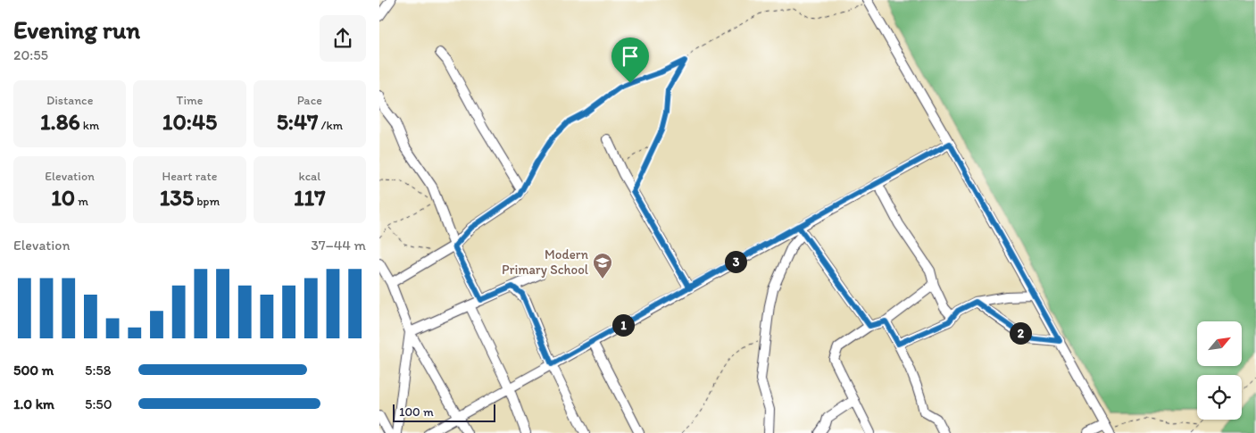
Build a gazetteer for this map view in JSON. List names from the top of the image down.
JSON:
{
  "places": {
    "school or university": ["Modern Primary School"]
  },
  "scale_bar": "100 m",
  "north": "top right",
  "page": {
    "heading": ["Evening run", "20:55"],
    "stats": [
      ["Distance", "1.86 km"],
      ["Time", "10:45"],
      ["Pace", "5:47 /km"],
      ["Elevation", "10 m"],
      ["Heart rate", "135 bpm"],
      ["kcal", "117"]
    ],
    "chart": ["Elevation", "37–44 m"],
    "pins": ["3", "1", "2"],
    "list": [
      {
        "name": "500 m",
        "note": "5:58"
      },
      {
        "name": "1.0 km",
        "note": "5:50"
      }
    ],
    "scale": "100 m"
  }
}
